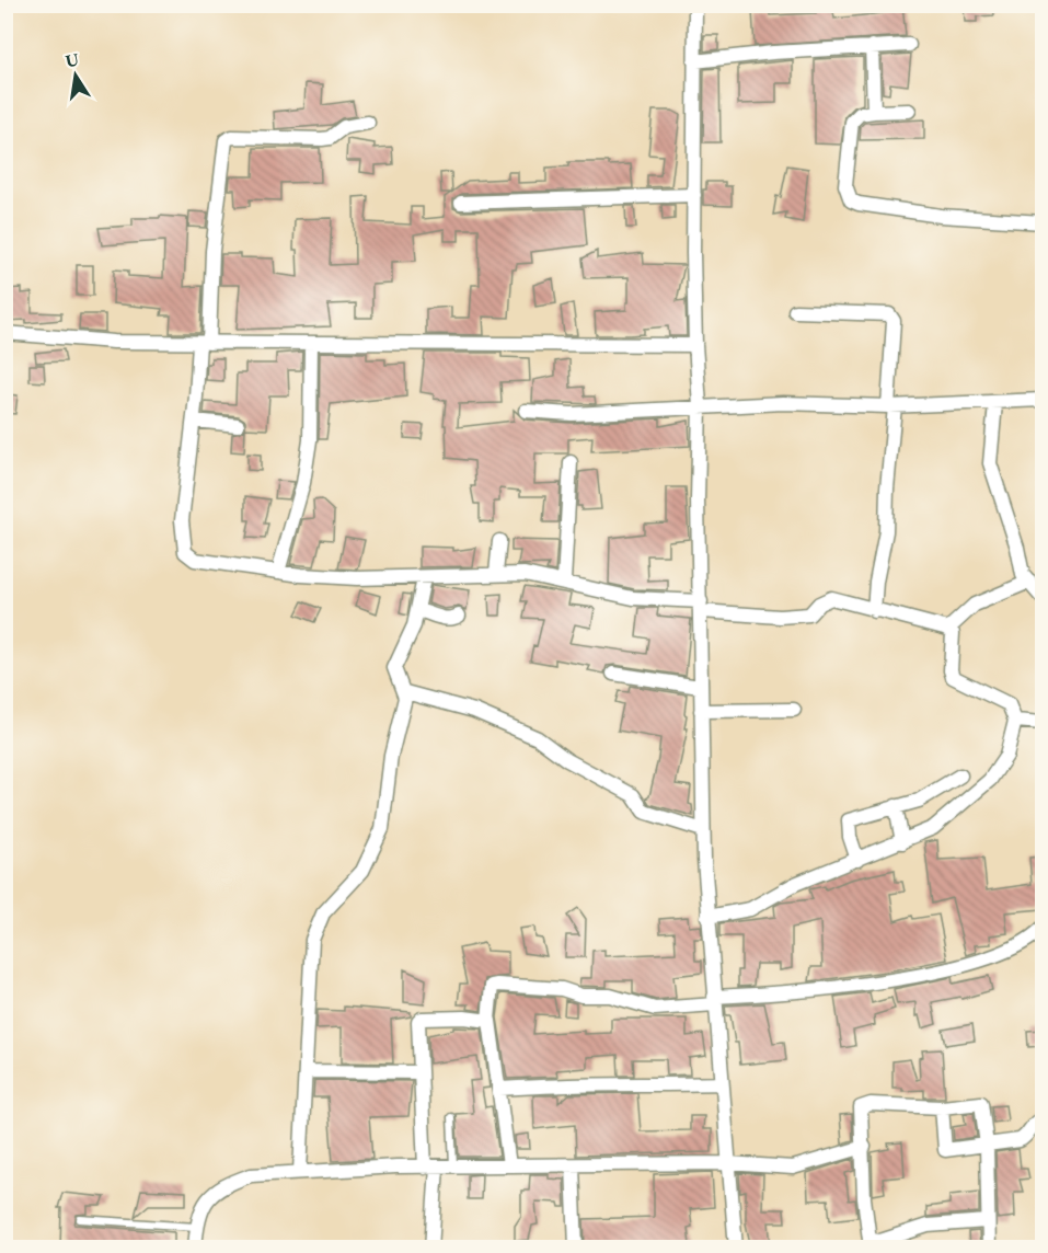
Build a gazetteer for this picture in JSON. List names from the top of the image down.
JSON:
{
  "north": "top"
}
